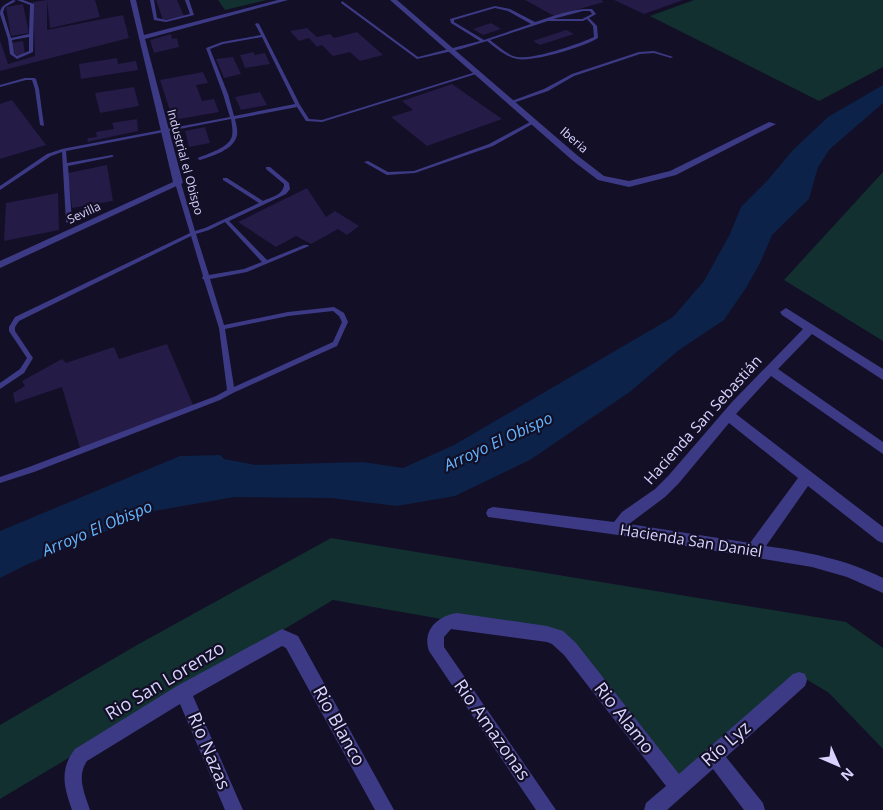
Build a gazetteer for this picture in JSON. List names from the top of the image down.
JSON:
{
  "streets": {
    "street": [
      "Iberia",
      "Industrial el Obispo",
      "Sevilla",
      "Hacienda San Sebastián",
      "Hacienda San Daniel",
      "Rio San Lorenzo",
      "Rio Alamo",
      "Rio Blanco",
      "Rio Amazonas",
      "Río Lyz",
      "Rio Nazas"
    ]
  },
  "crossings": [
    ["Industrial el Obispo", "Sevilla"],
    ["Hacienda San Sebastián", "Hacienda San Daniel"],
    ["Rio San Lorenzo", "Rio Blanco"],
    ["Rio San Lorenzo", "Rio Nazas"],
    ["Rio Alamo", "Rio Amazonas"],
    ["Rio Alamo", "Río Lyz"]
  ],
  "water": ["Arroyo El Obispo"],
  "north": "bottom right"
}
